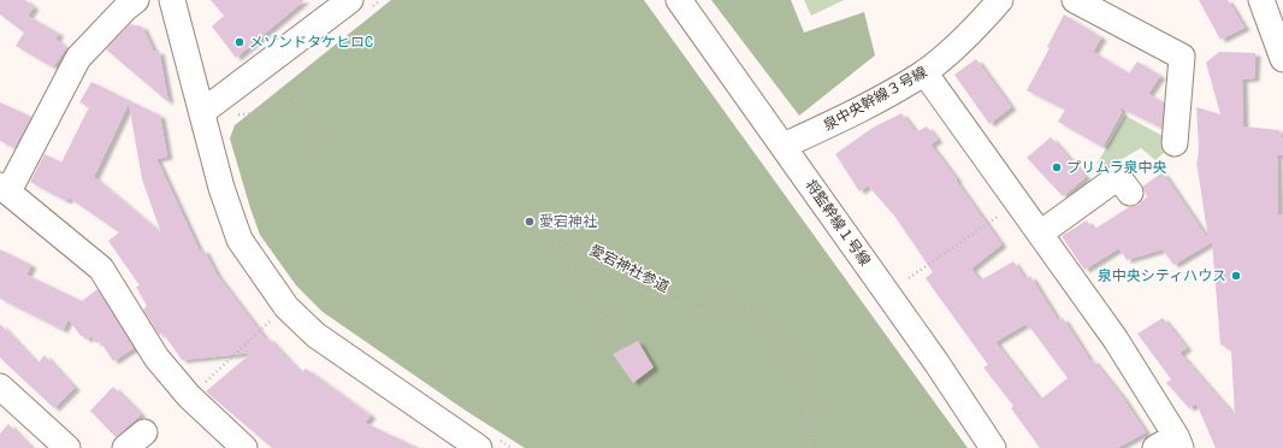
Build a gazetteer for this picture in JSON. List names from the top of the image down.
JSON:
{
  "streets": {
    "street": ["泉中央幹線３号線", "将監幹線１号線"],
    "path": ["愛宕神社参道"]
  },
  "crossings": [
    ["泉中央幹線３号線", "将監幹線１号線"]
  ],
  "places": [
    "メゾンドタケヒロC",
    "プリムラ泉中央",
    "愛宕神社",
    "泉中央シティハウス"
  ]
}
